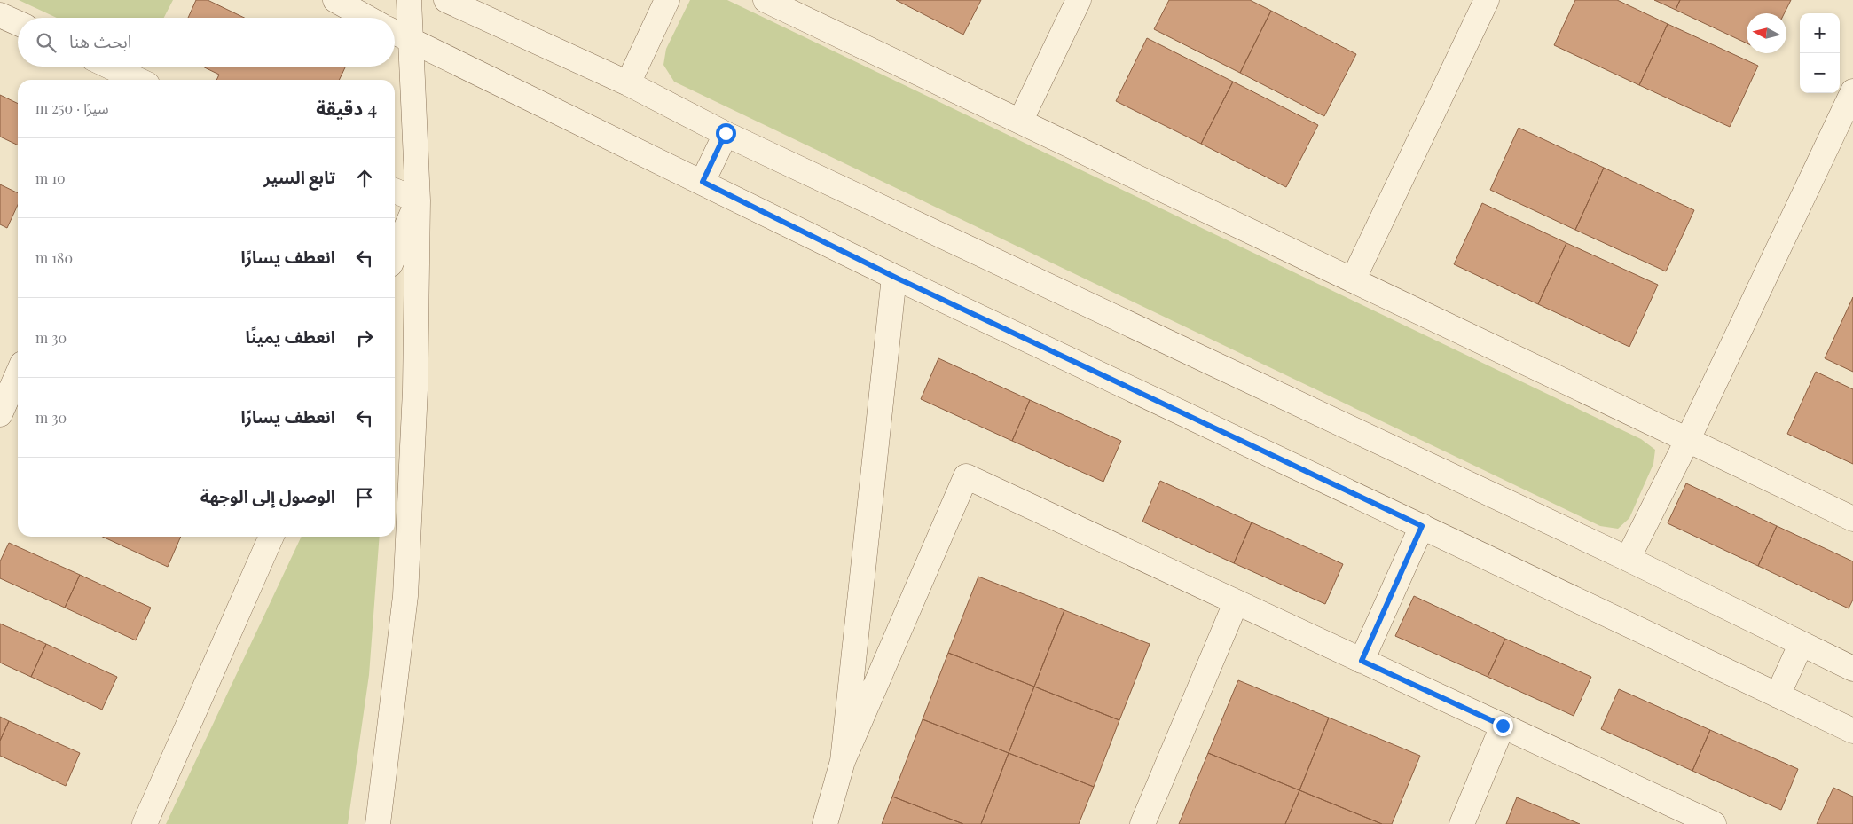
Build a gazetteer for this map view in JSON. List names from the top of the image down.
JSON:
{
  "north": "left",
  "page": {
    "map_buttons": ["+", "−"],
    "search": "ابحث هنا",
    "heading": ["4 دقيقة", "سيرًا · 250 m"],
    "list": [
      ["تابع السير", "10 m"],
      ["انعطف يسارًا", "180 m"],
      ["انعطف يمينًا", "30 m"],
      ["انعطف يسارًا", "30 m"],
      "الوصول إلى الوجهة"
    ]
  }
}
